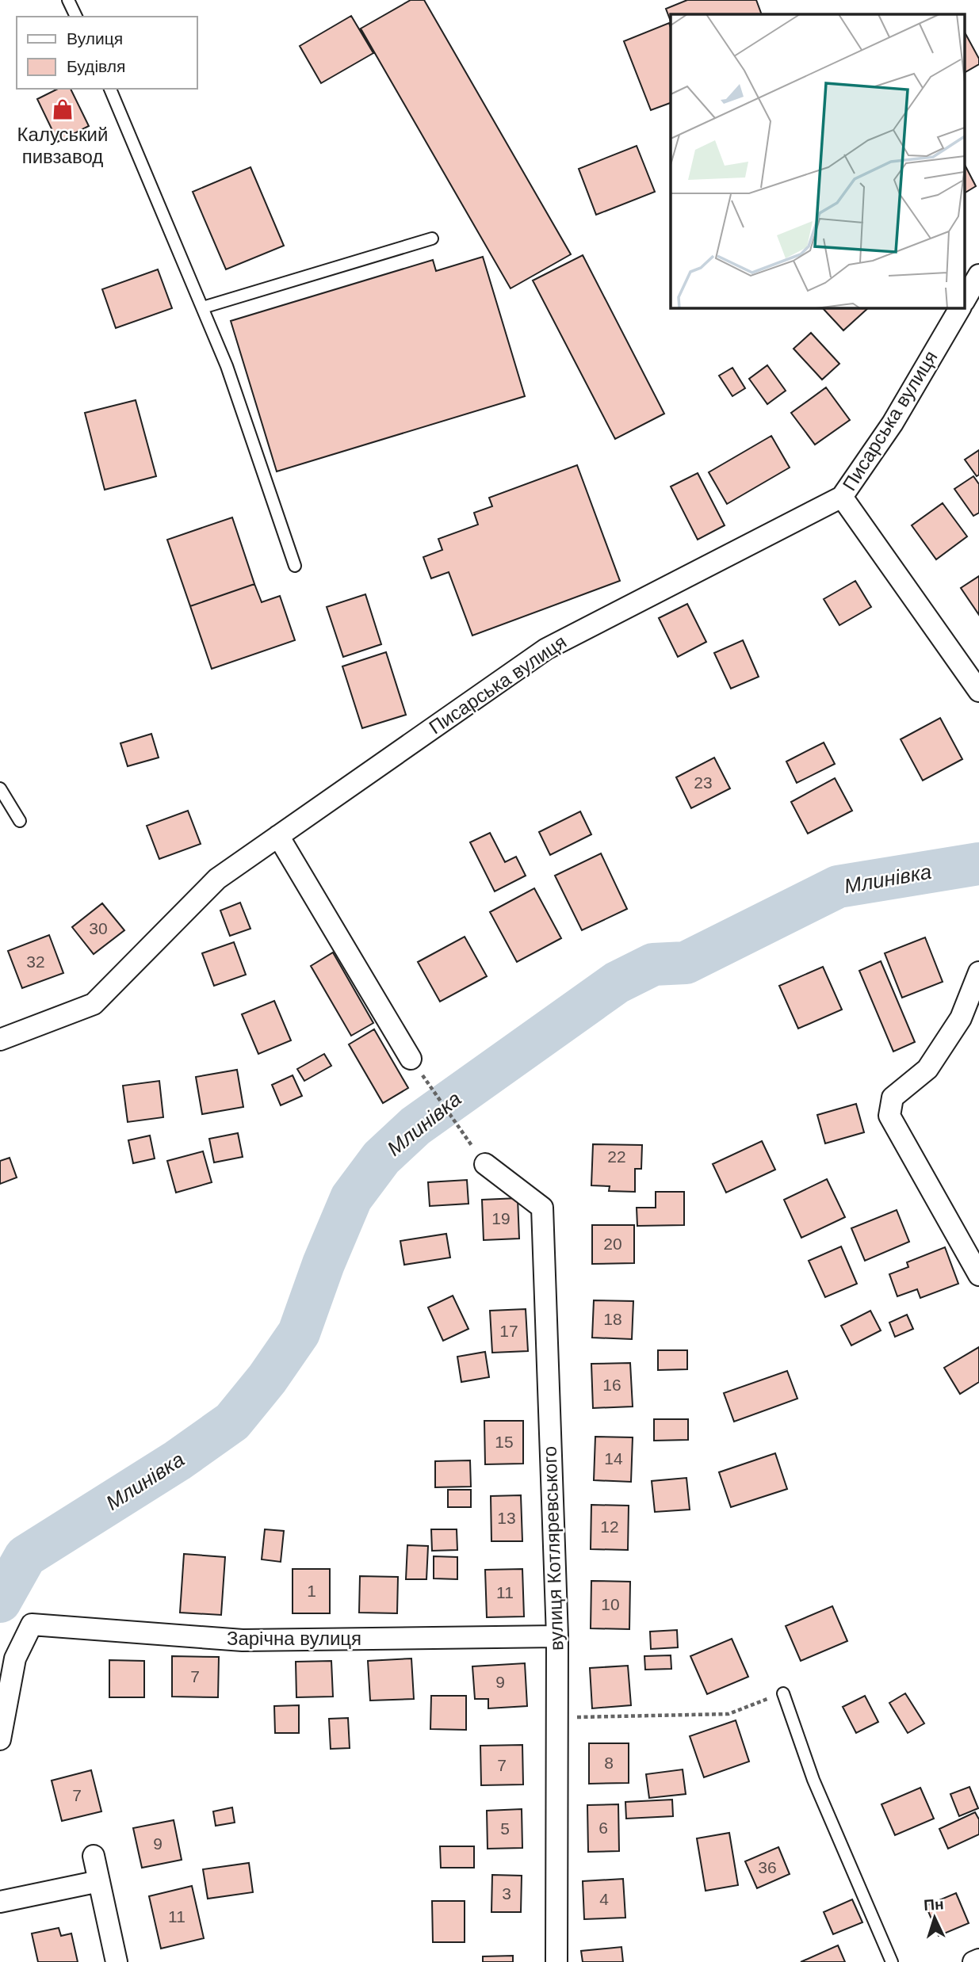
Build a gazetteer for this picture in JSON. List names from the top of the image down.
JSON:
{
  "streets": {
    "street": ["Писарська вулиця", "вулиця Котляревського", "Зарічна вулиця"]
  },
  "crossings": [
    ["вулиця Котляревського", "Зарічна вулиця"]
  ],
  "water": ["Млинівка"],
  "places": {
    "shop": ["Калуський пивзавод"]
  },
  "house_numbers": [
    "23",
    "30",
    "32",
    "22",
    "19",
    "20",
    "18",
    "17",
    "16",
    "15",
    "14",
    "13",
    "12",
    "1",
    "11",
    "10",
    "7",
    "9",
    "8",
    "7",
    "7",
    "6",
    "5",
    "9",
    "36",
    "3",
    "4",
    "11"
  ],
  "legend": ["Вулиця", "Будівля"],
  "north": "top"
}
